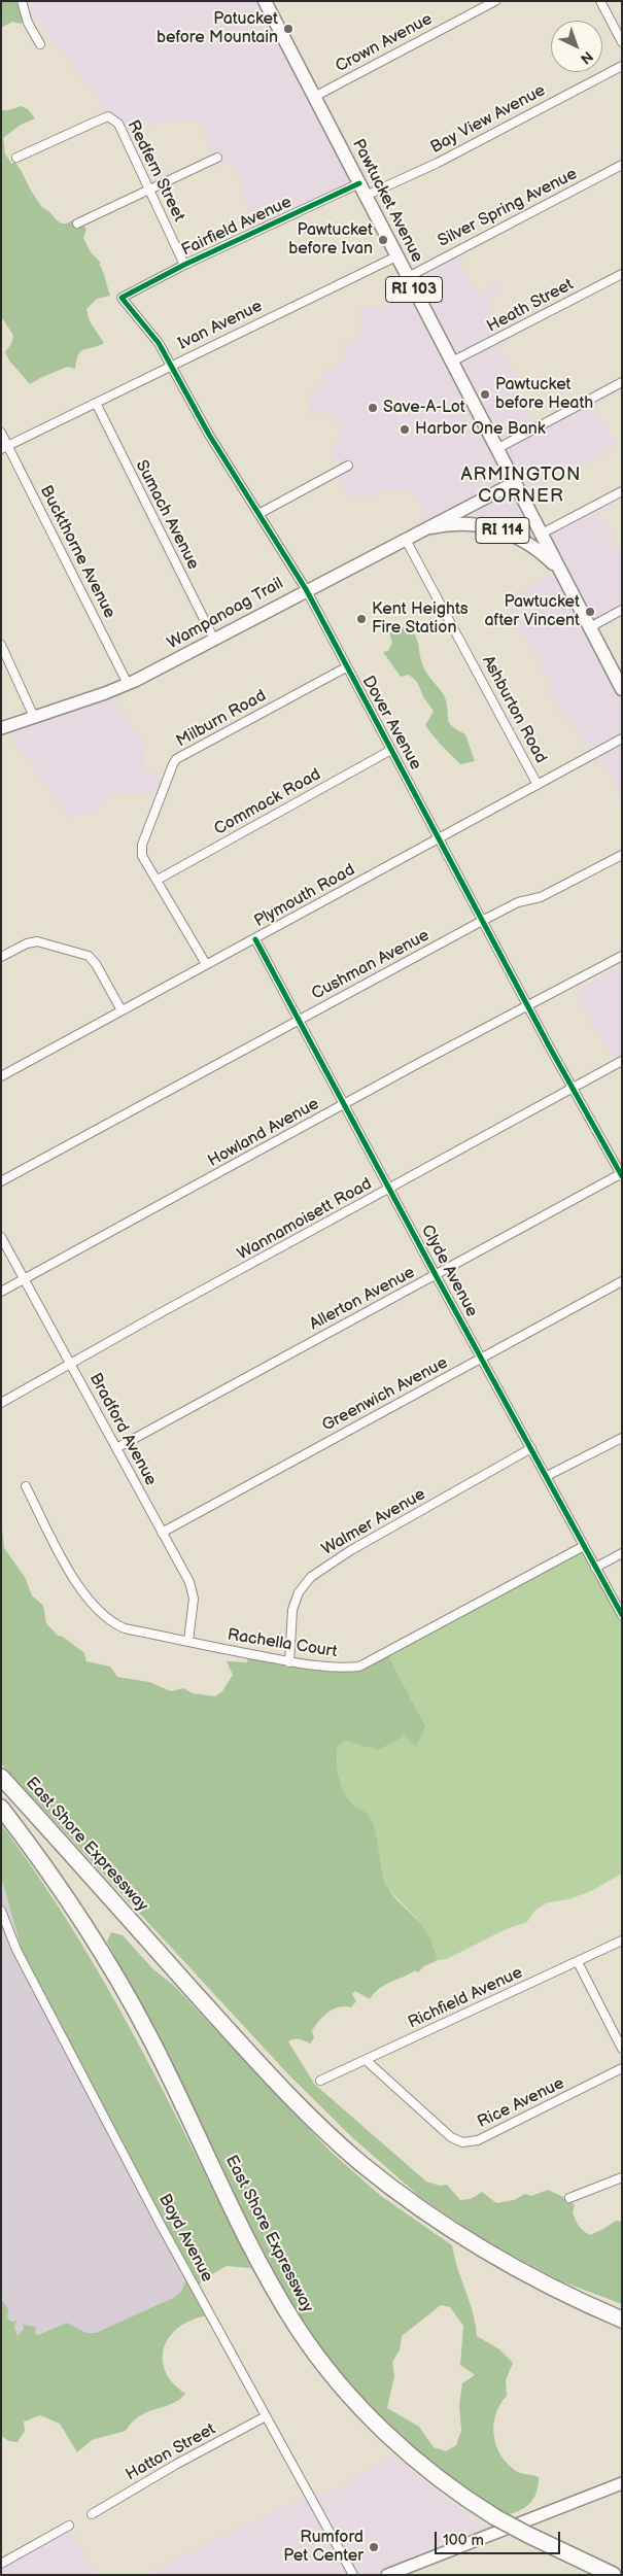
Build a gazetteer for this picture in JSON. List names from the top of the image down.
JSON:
{
  "streets": {
    "highway": ["East Shore Expressway"],
    "main road": [
      "Pawtucket Avenue",
      "RI 103",
      "RI 114",
      "Wampanoag Trail"
    ],
    "street": [
      "Crown Avenue",
      "Bay View Avenue",
      "Redfern Street",
      "Silver Spring Avenue",
      "Fairfield Avenue",
      "Heath Street",
      "Ivan Avenue",
      "Sumach Avenue",
      "Buckthorne Avenue",
      "Ashburton Road",
      "Milburn Road",
      "Dover Avenue",
      "Commack Road",
      "Plymouth Road",
      "Cushman Avenue",
      "Howland Avenue",
      "Wannamoisett Road",
      "Clyde Avenue",
      "Allerton Avenue",
      "Greenwich Avenue",
      "Bradford Avenue",
      "Walmer Avenue",
      "Rachella Court",
      "Richfield Avenue",
      "Rice Avenue",
      "Boyd Avenue",
      "Hatton Street"
    ]
  },
  "crossings": [
    ["Crown Avenue", "Pawtucket Avenue"],
    ["Bay View Avenue", "Pawtucket Avenue"],
    ["Redfern Street", "Fairfield Avenue"],
    ["Pawtucket Avenue", "Silver Spring Avenue"],
    ["Pawtucket Avenue", "Fairfield Avenue"],
    ["Pawtucket Avenue", "Heath Street"],
    ["Pawtucket Avenue", "Ivan Avenue"],
    ["Pawtucket Avenue", "RI 114"],
    ["Pawtucket Avenue", "Wampanoag Trail"],
    ["Fairfield Avenue", "Dover Avenue"],
    ["Ivan Avenue", "Sumach Avenue"],
    ["Ivan Avenue", "Buckthorne Avenue"],
    ["Ivan Avenue", "Dover Avenue"],
    ["Sumach Avenue", "Wampanoag Trail"],
    ["RI 114", "Wampanoag Trail"],
    ["Buckthorne Avenue", "Wampanoag Trail"],
    ["Wampanoag Trail", "Ashburton Road"],
    ["Wampanoag Trail", "Dover Avenue"],
    ["Ashburton Road", "Plymouth Road"],
    ["Milburn Road", "Dover Avenue"],
    ["Milburn Road", "Commack Road"],
    ["Milburn Road", "Plymouth Road"],
    ["Dover Avenue", "Commack Road"],
    ["Dover Avenue", "Plymouth Road"],
    ["Dover Avenue", "Cushman Avenue"],
    ["Dover Avenue", "Howland Avenue"],
    ["Dover Avenue", "Wannamoisett Road"],
    ["Dover Avenue", "Allerton Avenue"],
    ["Plymouth Road", "Clyde Avenue"],
    ["Cushman Avenue", "Clyde Avenue"],
    ["Howland Avenue", "Clyde Avenue"],
    ["Howland Avenue", "Bradford Avenue"],
    ["Wannamoisett Road", "Clyde Avenue"],
    ["Wannamoisett Road", "Bradford Avenue"],
    ["Clyde Avenue", "Allerton Avenue"],
    ["Clyde Avenue", "Greenwich Avenue"],
    ["Clyde Avenue", "Walmer Avenue"],
    ["Clyde Avenue", "Rachella Court"],
    ["Allerton Avenue", "Bradford Avenue"],
    ["Greenwich Avenue", "Bradford Avenue"],
    ["Bradford Avenue", "Rachella Court"],
    ["Walmer Avenue", "Rachella Court"],
    ["Richfield Avenue", "Rice Avenue"],
    ["Boyd Avenue", "Hatton Street"]
  ],
  "districts": ["ARMINGTON CORNER"],
  "places": [
    "Patucket before Mountain",
    "Pawtucket before Ivan",
    "Pawtucket before Heath",
    "Save-A-Lot",
    "Harbor One Bank",
    "Pawtucket after Vincent",
    "Kent Heights Fire Station",
    "Rumford Pet Center"
  ],
  "scale_bar": "100 m",
  "north": "bottom right"
}
